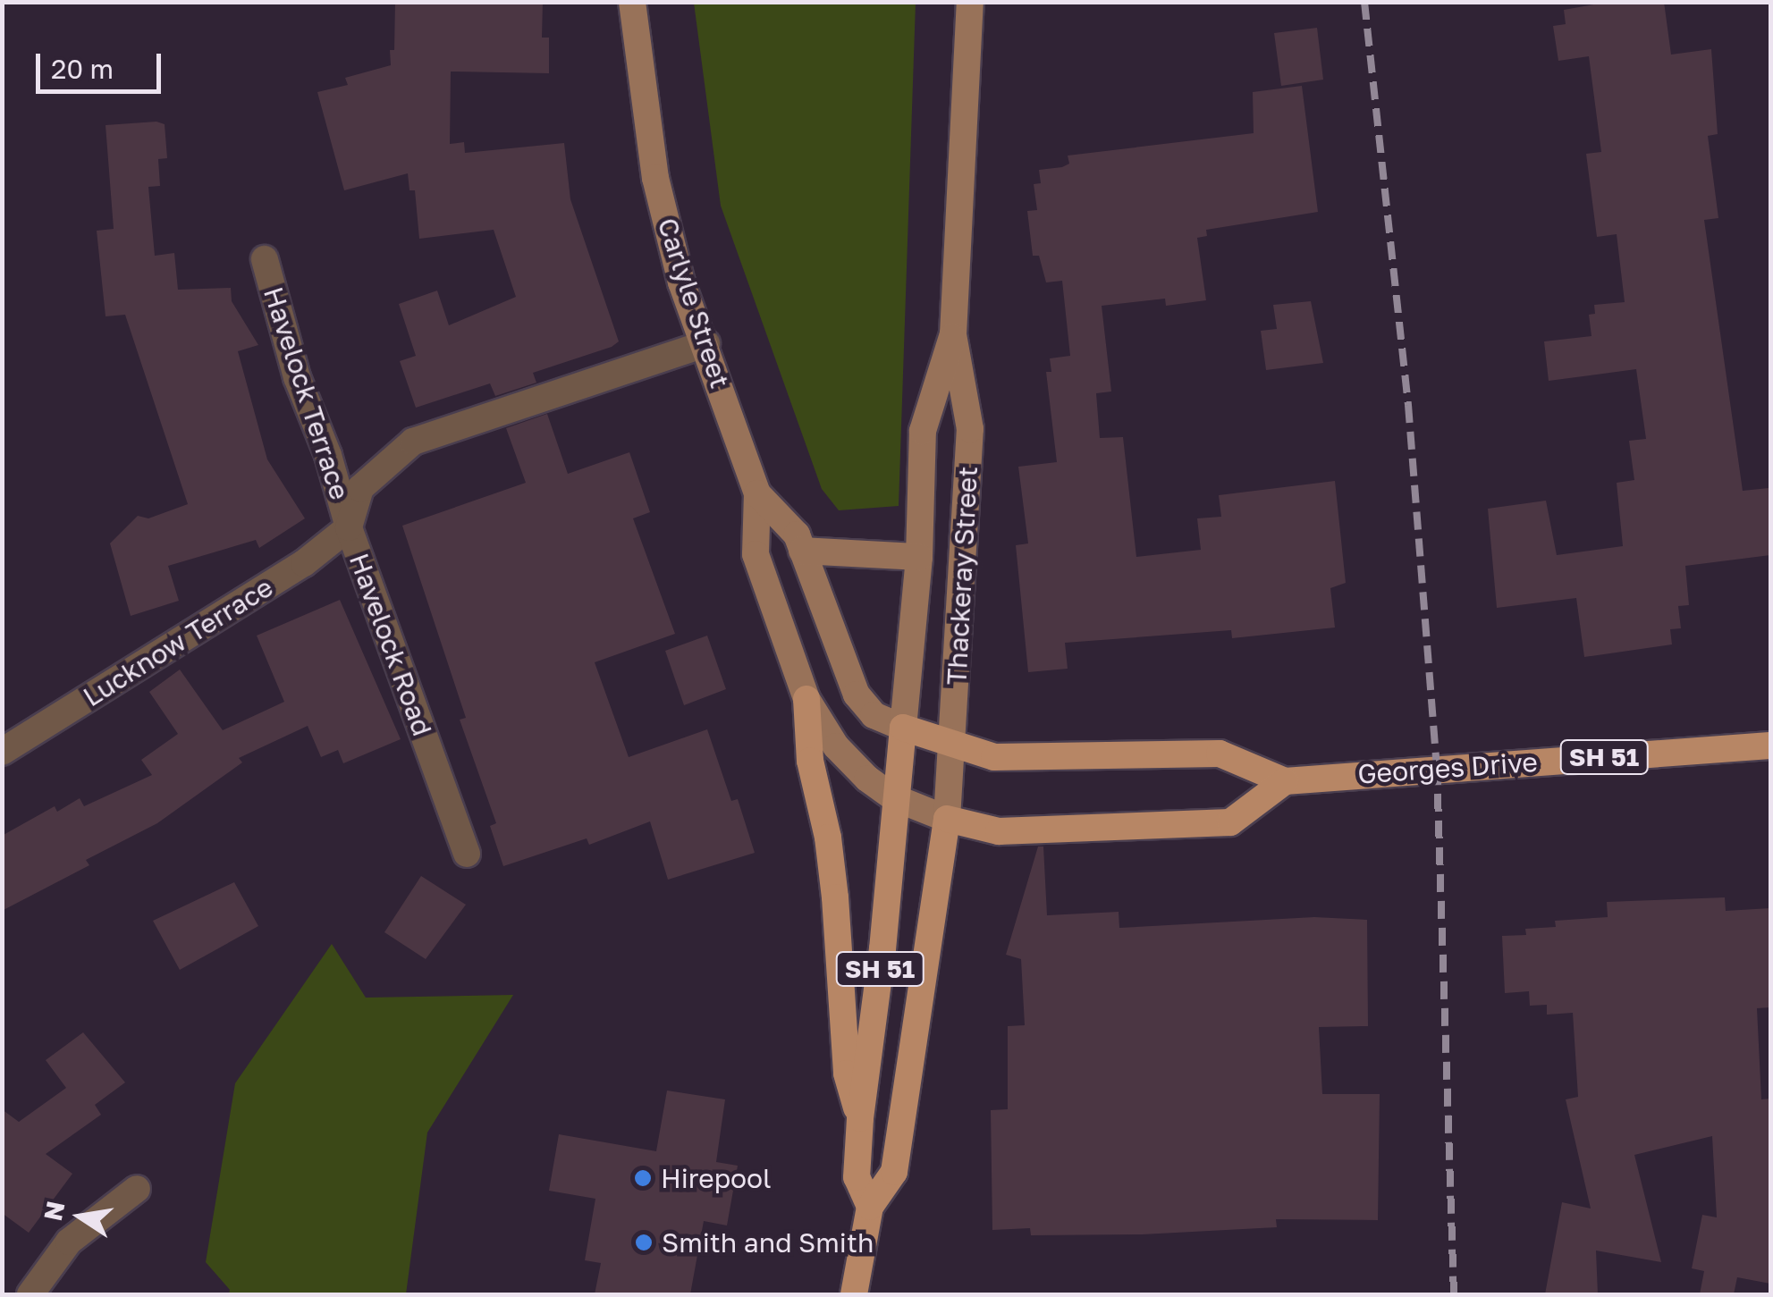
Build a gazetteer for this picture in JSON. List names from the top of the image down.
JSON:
{
  "streets": {
    "main road": [
      "Carlyle Street",
      "Thackeray Street",
      "SH 51",
      "Georges Drive"
    ],
    "street": ["Havelock Terrace", "Lucknow Terrace", "Havelock Road"]
  },
  "crossings": [
    ["Carlyle Street", "Thackeray Street"],
    ["Carlyle Street", "Havelock Road"],
    ["Carlyle Street", "SH 51"],
    ["Carlyle Street", "Georges Drive"],
    ["Havelock Terrace", "Lucknow Terrace"],
    ["Havelock Terrace", "Havelock Road"],
    ["Thackeray Street", "SH 51"],
    ["Thackeray Street", "Georges Drive"],
    ["Lucknow Terrace", "Havelock Road"]
  ],
  "places": ["Hirepool", "Smith and Smith"],
  "scale_bar": "20 m",
  "north": "left"
}
